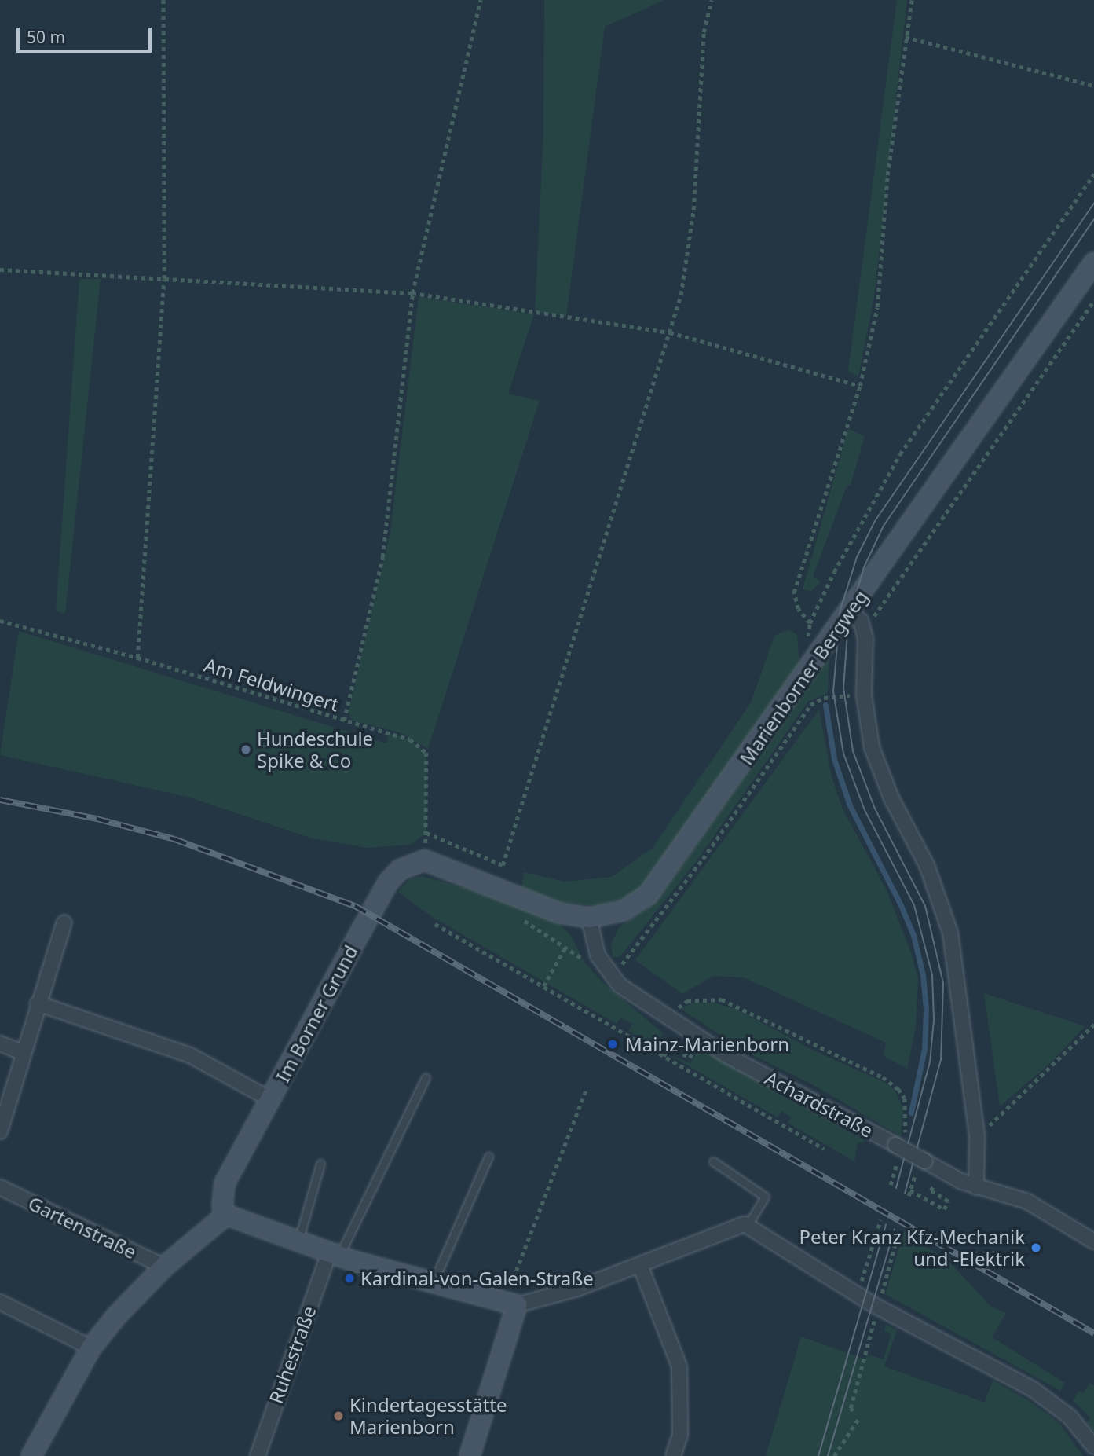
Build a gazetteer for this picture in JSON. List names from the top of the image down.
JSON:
{
  "streets": {
    "street": [
      "Marienborner Bergweg",
      "Im Borner Grund",
      "Achardstraße",
      "Gartenstraße",
      "Ruhestraße"
    ],
    "path": ["Am Feldwingert"]
  },
  "crossings": [
    ["Marienborner Bergweg", "Am Feldwingert"],
    ["Marienborner Bergweg", "Im Borner Grund"],
    ["Marienborner Bergweg", "Achardstraße"],
    ["Am Feldwingert", "Im Borner Grund"]
  ],
  "places": [
    "Hundeschule Spike & Co",
    "Mainz-Marienborn",
    "Peter Kranz Kfz-Mechanik und -Elektrik",
    "Kardinal-von-Galen-Straße",
    "Kindertagesstätte Marienborn"
  ],
  "scale_bar": "50 m"
}
